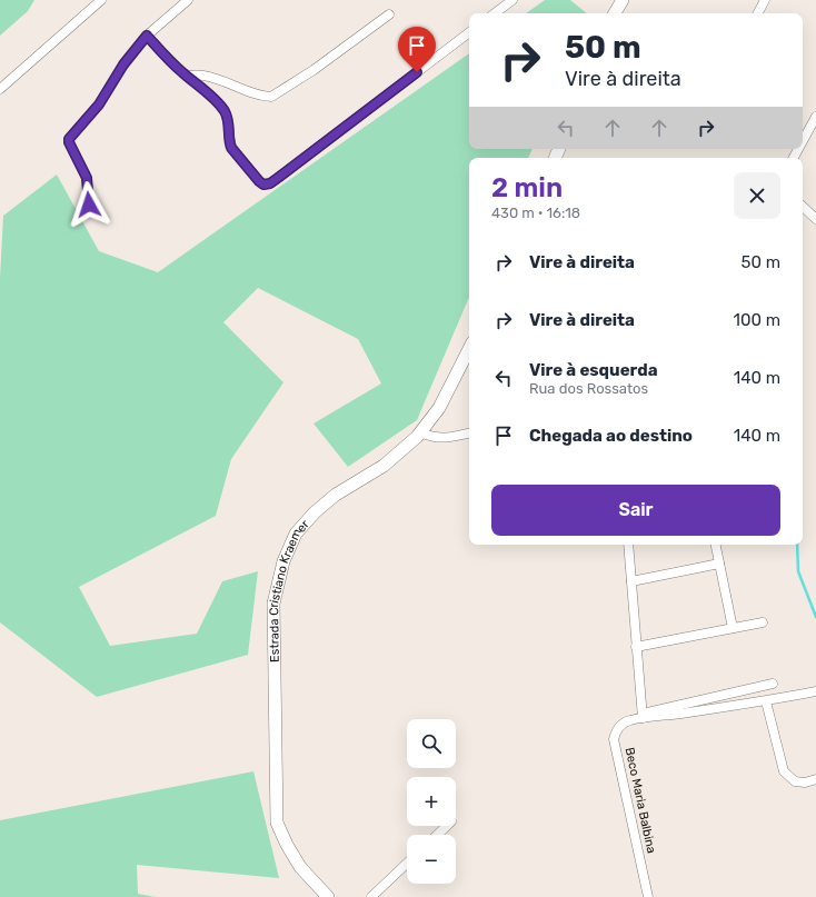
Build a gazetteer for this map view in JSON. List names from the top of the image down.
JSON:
{
  "streets": {
    "main road": ["Estrada Cristiano Kraemer"],
    "street": ["Beco Maria Balbina"]
  },
  "page": {
    "turn": ["50 m", "Vire à direita"],
    "heading": ["2 min", "430 m · 16:18"],
    "list": [
      {
        "name": "Vire à direita",
        "value": "50 m"
      },
      {
        "name": "Vire à direita",
        "value": "100 m"
      },
      {
        "name": "Vire à esquerda",
        "note": "Rua dos Rossatos",
        "value": "140 m"
      },
      {
        "name": "Chegada ao destino",
        "value": "140 m"
      }
    ],
    "buttons": "Sair",
    "map_buttons": ["+", "−"]
  }
}
